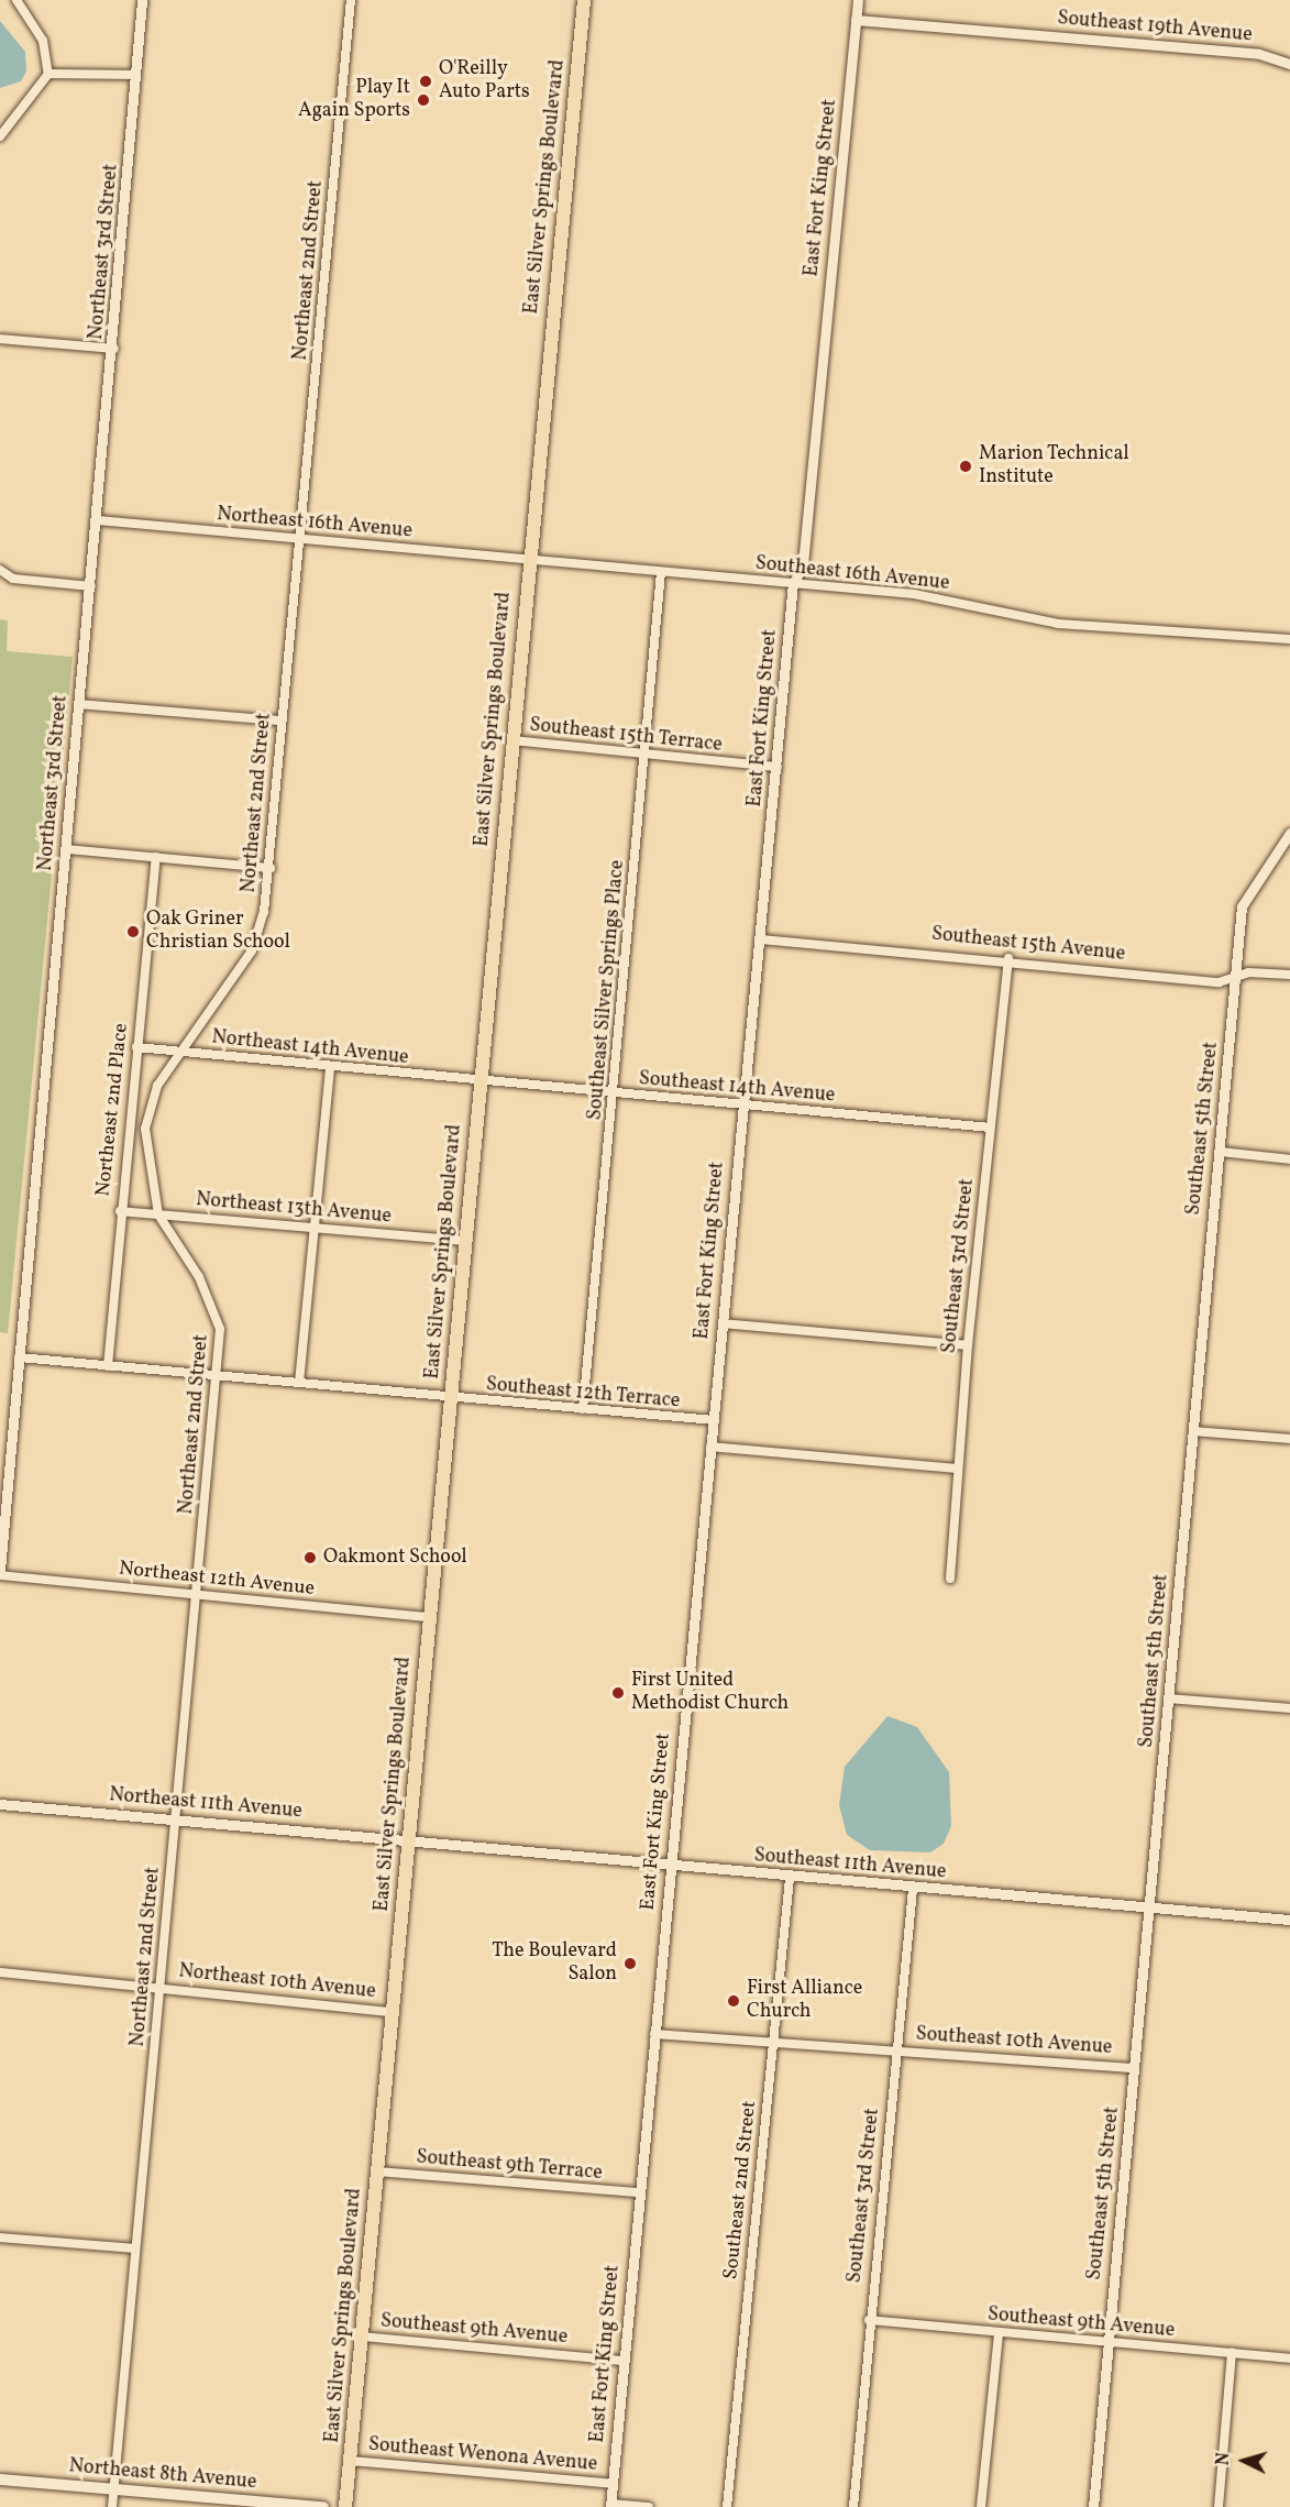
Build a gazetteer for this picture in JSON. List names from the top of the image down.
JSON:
{
  "streets": {
    "main road": ["East Silver Springs Boulevard", "Northeast 8th Avenue"],
    "street": [
      "Southeast 19th Avenue",
      "East Fort King Street",
      "Northeast 3rd Street",
      "Northeast 2nd Street",
      "Northeast 16th Avenue",
      "Southeast 16th Avenue",
      "Southeast 15th Terrace",
      "Southeast 15th Avenue",
      "Southeast Silver Springs Place",
      "Northeast 14th Avenue",
      "Southeast 14th Avenue",
      "Northeast 2nd Place",
      "Southeast 5th Street",
      "Northeast 13th Avenue",
      "Southeast 3rd Street",
      "Southeast 12th Terrace",
      "Northeast 12th Avenue",
      "Northeast 11th Avenue",
      "Southeast 11th Avenue",
      "Northeast 10th Avenue",
      "Southeast 10th Avenue",
      "Southeast 9th Terrace",
      "Southeast 2nd Street",
      "Southeast 9th Avenue",
      "Southeast Wenona Avenue"
    ]
  },
  "crossings": [
    ["Southeast 19th Avenue", "East Fort King Street"],
    ["East Silver Springs Boulevard", "Northeast 16th Avenue"],
    ["East Silver Springs Boulevard", "Southeast 16th Avenue"],
    ["East Silver Springs Boulevard", "Southeast 15th Terrace"],
    ["East Silver Springs Boulevard", "Northeast 14th Avenue"],
    ["East Silver Springs Boulevard", "Southeast 14th Avenue"],
    ["East Silver Springs Boulevard", "Northeast 13th Avenue"],
    ["East Silver Springs Boulevard", "Southeast 12th Terrace"],
    ["East Silver Springs Boulevard", "Northeast 12th Avenue"],
    ["East Silver Springs Boulevard", "Northeast 11th Avenue"],
    ["East Silver Springs Boulevard", "Southeast 11th Avenue"],
    ["East Silver Springs Boulevard", "Northeast 10th Avenue"],
    ["East Silver Springs Boulevard", "Southeast 9th Terrace"],
    ["East Silver Springs Boulevard", "Southeast 9th Avenue"],
    ["East Silver Springs Boulevard", "Southeast Wenona Avenue"],
    ["East Fort King Street", "Southeast 16th Avenue"],
    ["East Fort King Street", "Southeast 15th Terrace"],
    ["East Fort King Street", "Southeast 15th Avenue"],
    ["East Fort King Street", "Southeast 14th Avenue"],
    ["East Fort King Street", "Southeast 12th Terrace"],
    ["East Fort King Street", "Southeast 11th Avenue"],
    ["East Fort King Street", "Southeast 10th Avenue"],
    ["East Fort King Street", "Southeast 9th Terrace"],
    ["East Fort King Street", "Southeast 9th Avenue"],
    ["East Fort King Street", "Southeast Wenona Avenue"],
    ["Northeast 3rd Street", "Northeast 16th Avenue"],
    ["Northeast 3rd Street", "Southeast 12th Terrace"],
    ["Northeast 2nd Street", "Northeast 16th Avenue"],
    ["Northeast 2nd Street", "Northeast 14th Avenue"],
    ["Northeast 2nd Street", "Northeast 13th Avenue"],
    ["Northeast 2nd Street", "Southeast 12th Terrace"],
    ["Northeast 2nd Street", "Northeast 12th Avenue"],
    ["Northeast 2nd Street", "Northeast 11th Avenue"],
    ["Northeast 2nd Street", "Northeast 10th Avenue"],
    ["Northeast 2nd Street", "Northeast 8th Avenue"],
    ["Northeast 16th Avenue", "Southeast 16th Avenue"],
    ["Southeast 16th Avenue", "Southeast Silver Springs Place"],
    ["Southeast 15th Terrace", "Southeast Silver Springs Place"],
    ["Southeast 15th Avenue", "Southeast 5th Street"],
    ["Southeast 15th Avenue", "Southeast 3rd Street"],
    ["Southeast Silver Springs Place", "Southeast 14th Avenue"],
    ["Southeast Silver Springs Place", "Southeast 12th Terrace"],
    ["Northeast 14th Avenue", "Southeast 14th Avenue"],
    ["Northeast 14th Avenue", "Northeast 2nd Place"],
    ["Southeast 14th Avenue", "Southeast 3rd Street"],
    ["Northeast 2nd Place", "Northeast 13th Avenue"],
    ["Northeast 2nd Place", "Southeast 12th Terrace"],
    ["Southeast 5th Street", "Southeast 11th Avenue"],
    ["Southeast 5th Street", "Southeast 10th Avenue"],
    ["Southeast 5th Street", "Southeast 9th Avenue"],
    ["Southeast 3rd Street", "Southeast 11th Avenue"],
    ["Southeast 3rd Street", "Southeast 10th Avenue"],
    ["Southeast 3rd Street", "Southeast 9th Avenue"],
    ["Northeast 11th Avenue", "Southeast 11th Avenue"],
    ["Southeast 11th Avenue", "Southeast 2nd Street"],
    ["Southeast 10th Avenue", "Southeast 2nd Street"]
  ],
  "places": [
    "O'Reilly Auto Parts",
    "Play It Again Sports",
    "Marion Technical Institute",
    "Oak Griner Christian School",
    "Oakmont School",
    "First United Methodist Church",
    "The Boulevard Salon",
    "First Alliance Church"
  ],
  "north": "left"
}
